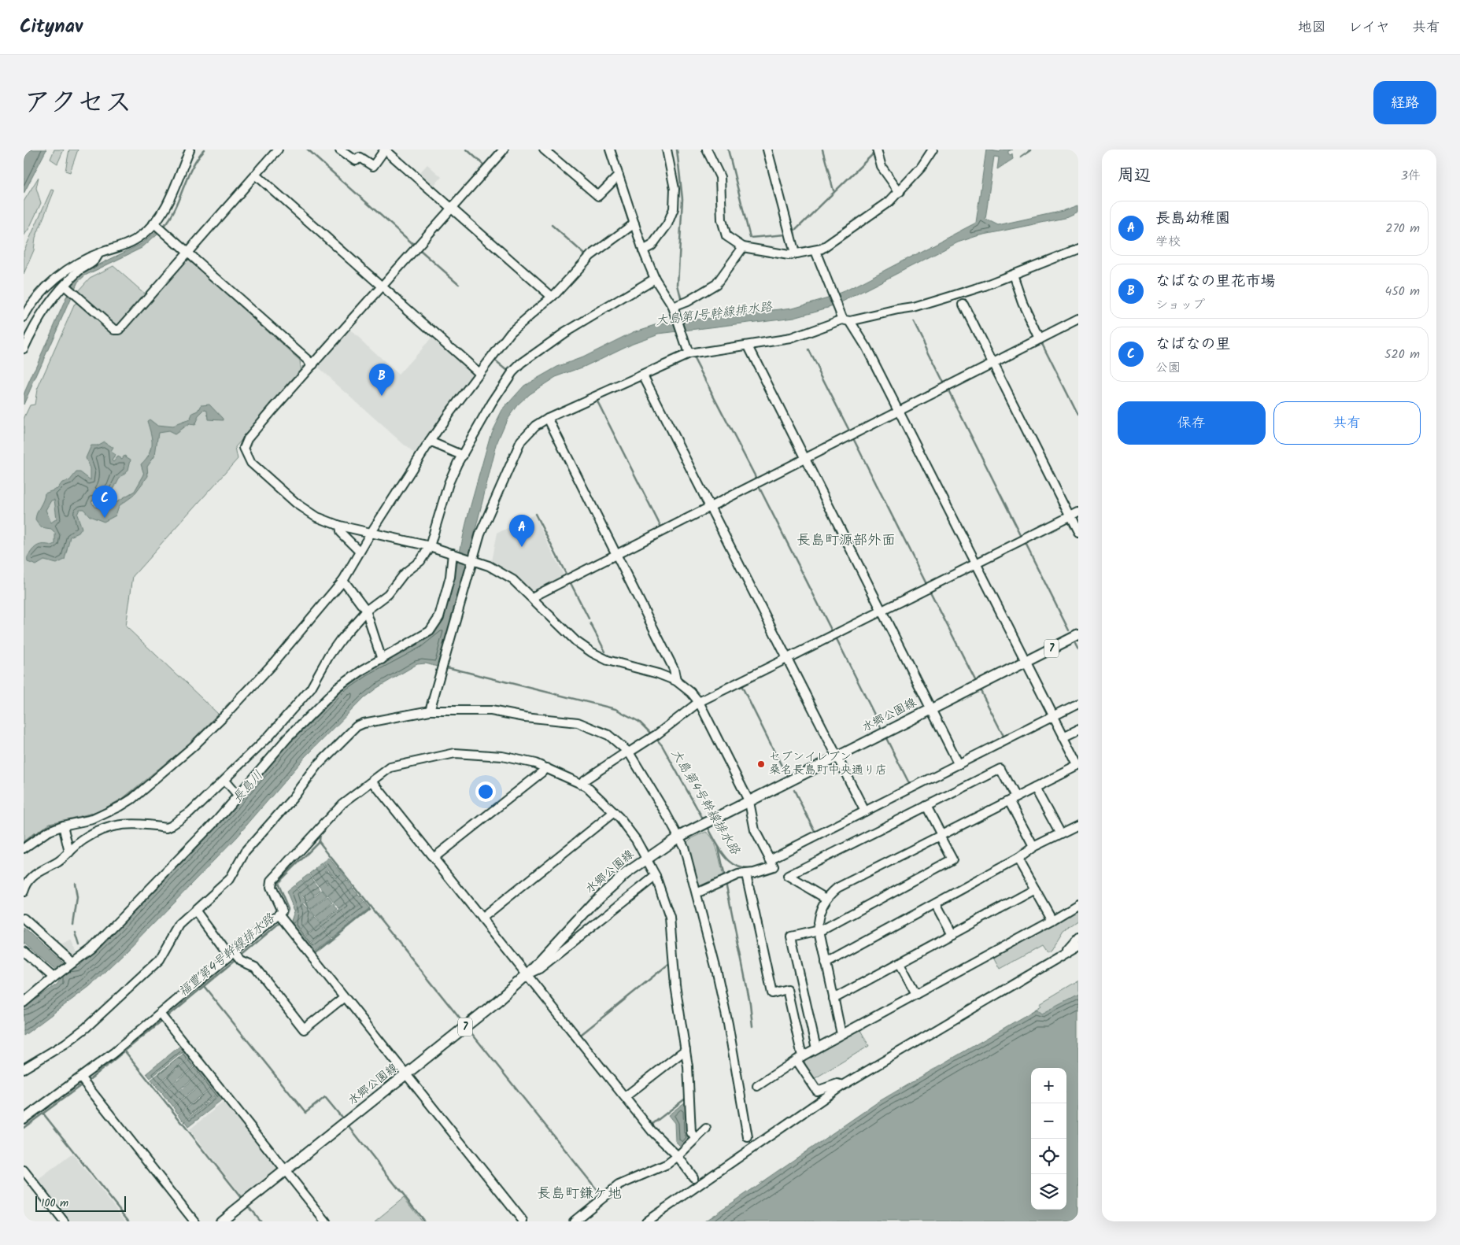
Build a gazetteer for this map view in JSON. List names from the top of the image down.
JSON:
{
  "streets": {
    "main road": ["7", "水郷公園線"]
  },
  "districts": ["長島町源部外面", "長島町鎌ケ地"],
  "water": [
    "大島第1号幹線排水路",
    "長島川",
    "大島第4号幹線排水路",
    "福豊第4号幹線排水路"
  ],
  "places": ["セブンイレブン 桑名長島町中央通り店"],
  "scale_bar": "100 m",
  "page": {
    "header": "Citynav",
    "nav": ["地図", "レイヤ", "共有"],
    "title": "アクセス",
    "buttons": [
      "経路",
      ["保存", "共有"]
    ],
    "heading": ["周辺", "3件"],
    "list": [
      {
        "mark": "A",
        "name": "長島幼稚園",
        "note": "学校",
        "value": "270 m"
      },
      {
        "mark": "B",
        "name": "なばなの里花市場",
        "note": "ショップ",
        "value": "450 m"
      },
      {
        "mark": "C",
        "name": "なばなの里",
        "note": "公園",
        "value": "520 m"
      }
    ],
    "pins": ["B", "C", "A"],
    "map_buttons": ["+", "−"],
    "scale": "100 m"
  }
}
